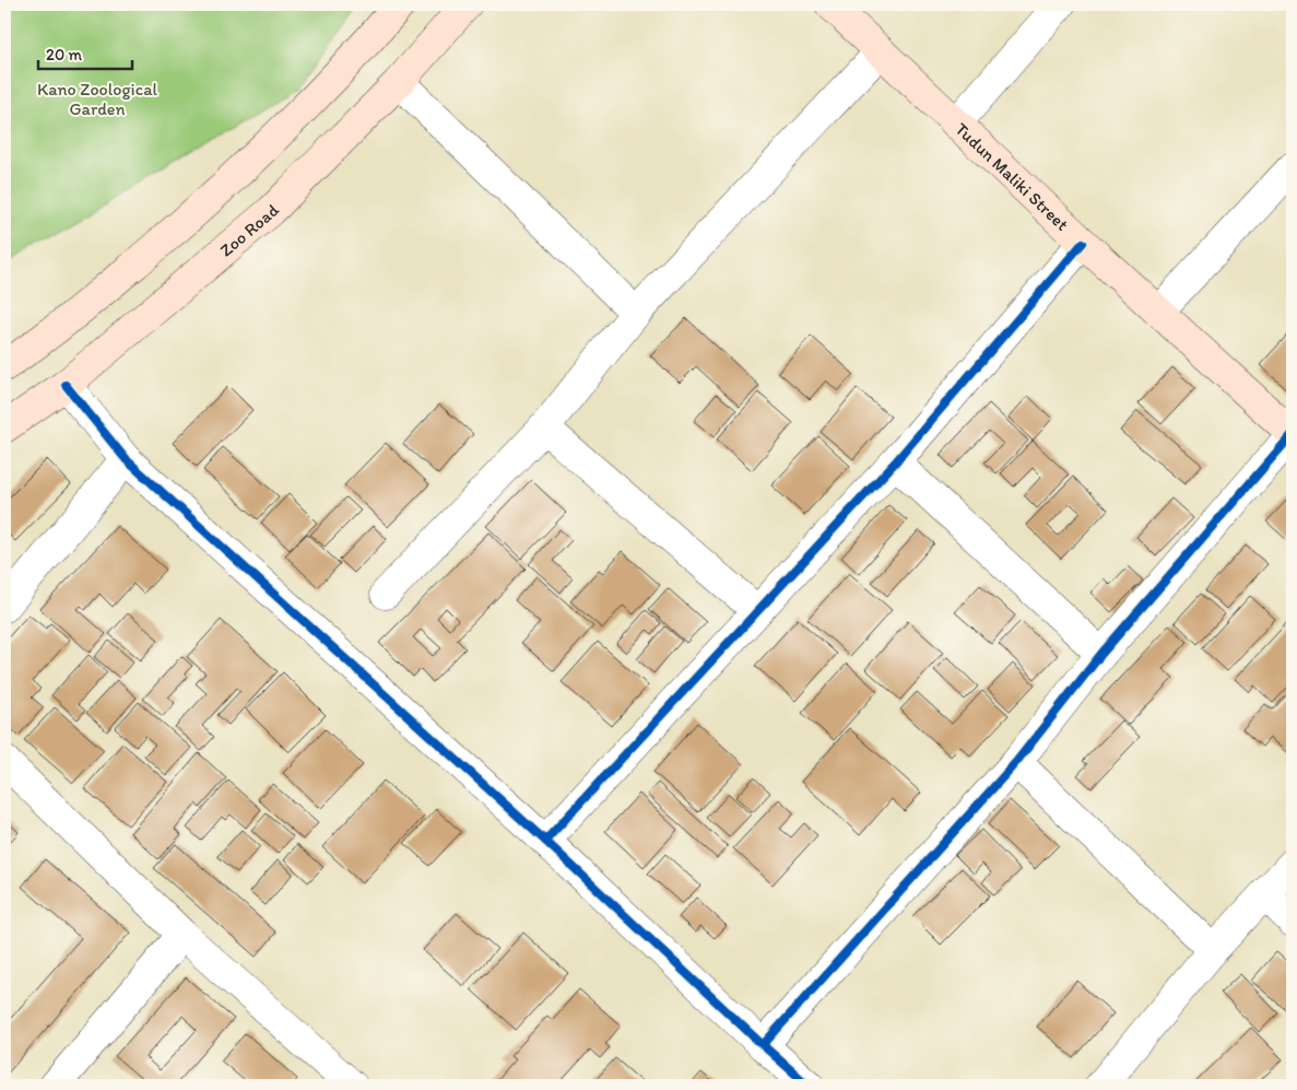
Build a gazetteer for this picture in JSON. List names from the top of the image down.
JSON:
{
  "streets": {
    "main road": ["Tudun Maliki Street", "Zoo Road"]
  },
  "parks": ["Kano Zoological Garden"],
  "scale_bar": "20 m"
}
